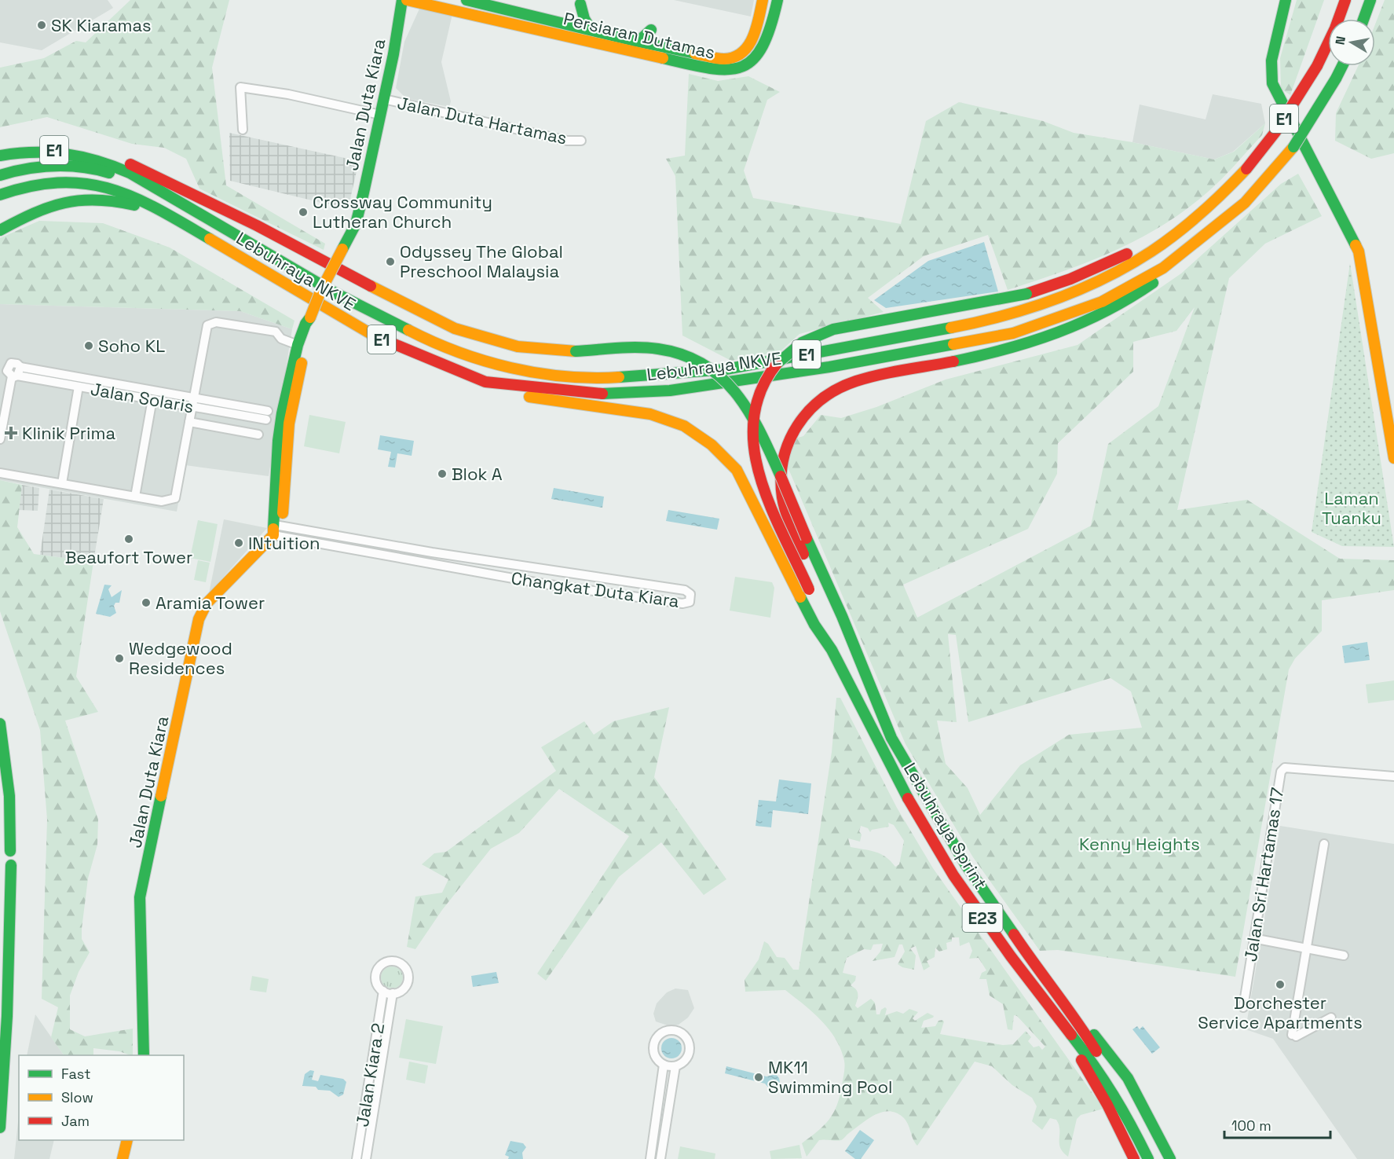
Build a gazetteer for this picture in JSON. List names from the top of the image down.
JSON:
{
  "streets": {
    "main road": [
      "Persiaran Dutamas",
      "Jalan Duta Kiara",
      "E1",
      "Lebuhraya NKVE",
      "Lebuhraya Sprint",
      "E23"
    ],
    "street": [
      "Jalan Duta Hartamas",
      "Jalan Solaris",
      "Changkat Duta Kiara",
      "Jalan Sri Hartamas 17",
      "Jalan Kiara 2"
    ]
  },
  "crossings": [
    ["Jalan Duta Kiara", "Jalan Duta Hartamas"],
    ["Jalan Duta Kiara", "Changkat Duta Kiara"],
    ["E1", "Lebuhraya NKVE"]
  ],
  "parks": ["Laman Tuanku", "Kenny Heights"],
  "places": {
    "other": [
      "SK Kiaramas",
      "Crossway Community Lutheran Church",
      "Odyssey The Global Preschool Malaysia",
      "Soho KL",
      "Blok A",
      "Beaufort Tower",
      "INtuition",
      "Aramia Tower",
      "Wedgewood Residences",
      "Dorchester Service Apartments",
      "MK11 Swimming Pool"
    ],
    "health": ["Klinik Prima"]
  },
  "legend": ["Fast", "Slow", "Jam"],
  "scale_bar": "100 m",
  "north": "left"
}
